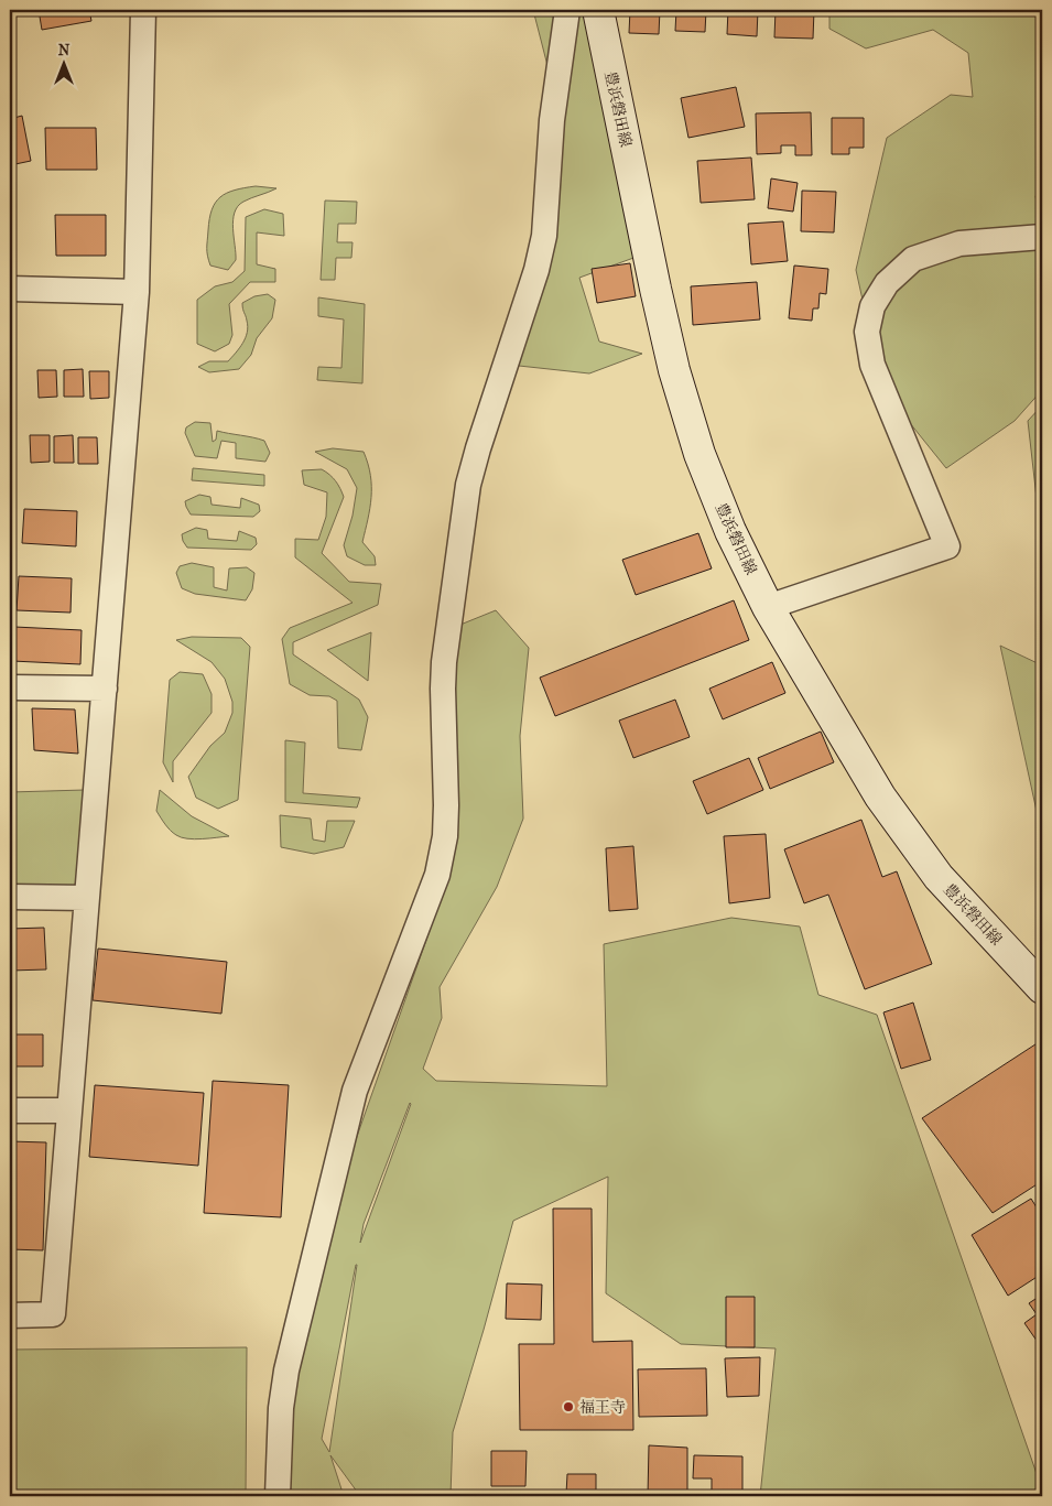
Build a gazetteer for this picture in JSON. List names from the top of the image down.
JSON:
{
  "streets": {
    "main road": ["豊浜磐田線"]
  },
  "places": ["福王寺"],
  "north": "top"
}
